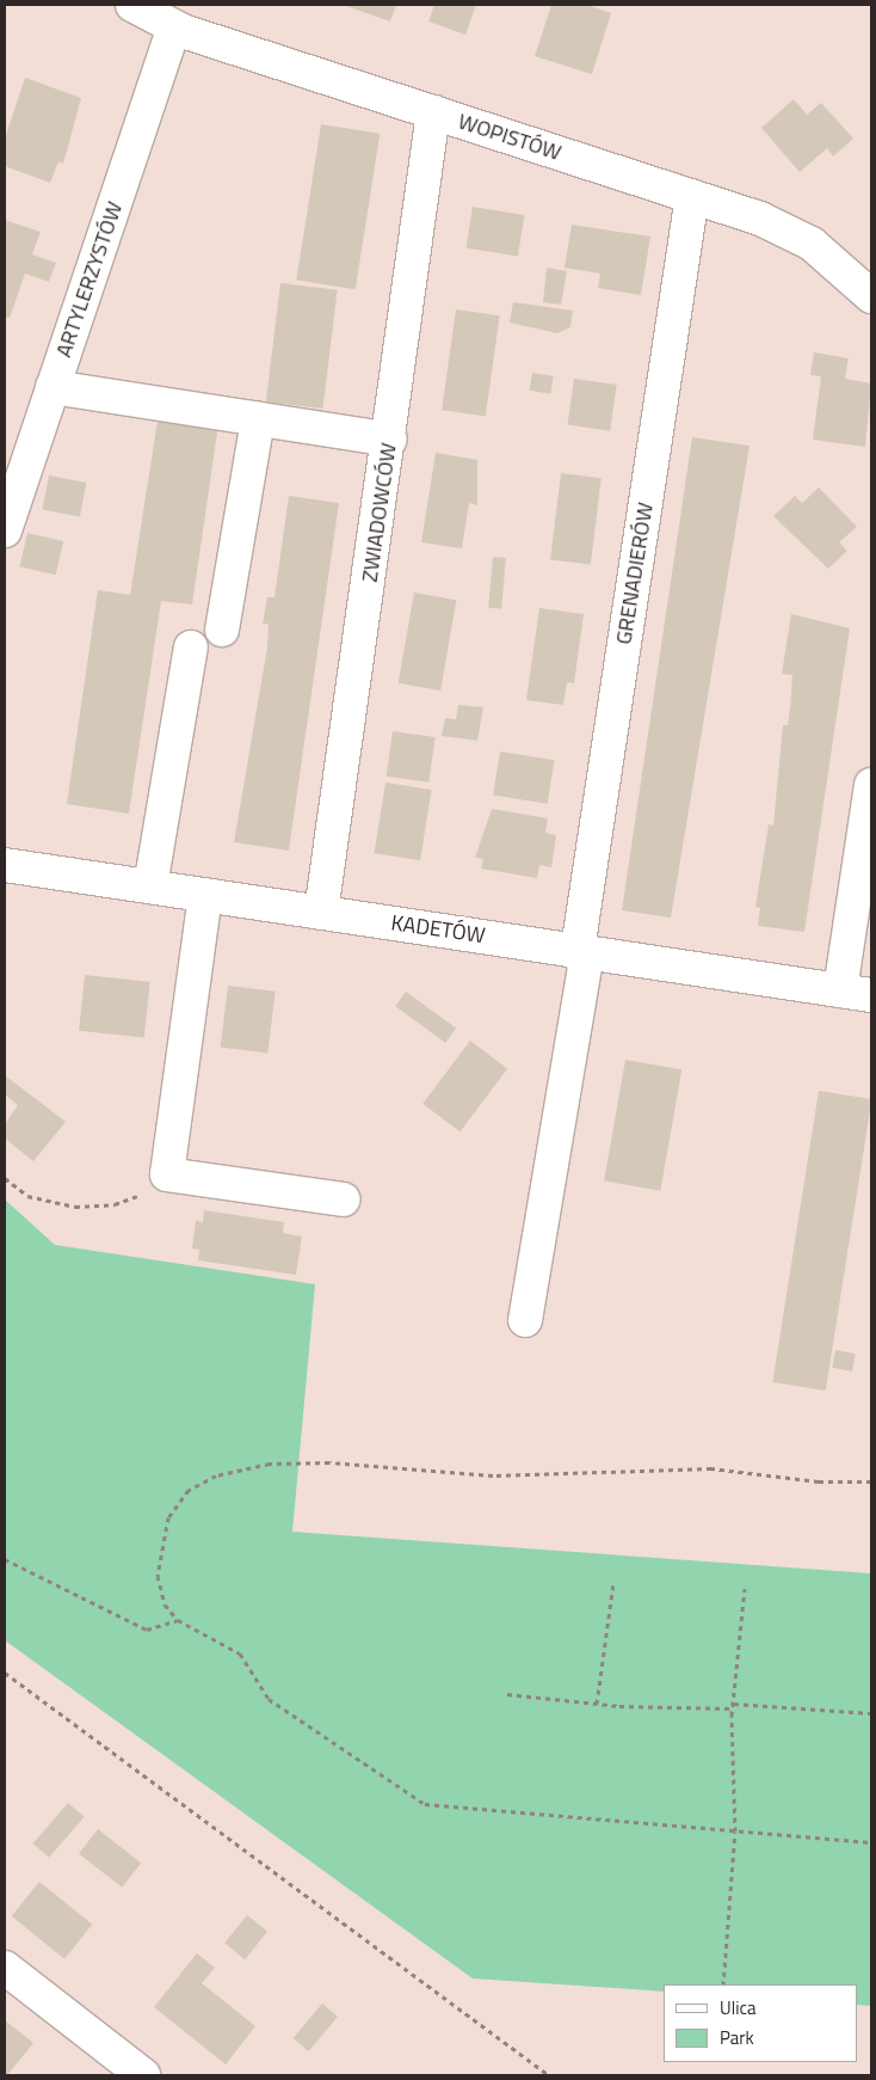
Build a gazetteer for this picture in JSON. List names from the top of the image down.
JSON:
{
  "streets": {
    "street": [
      "WOPISTÓW",
      "ARTYLERZYSTÓW",
      "ZWIADOWCÓW",
      "GRENADIERÓW",
      "KADETÓW"
    ]
  },
  "crossings": [
    ["WOPISTÓW", "ARTYLERZYSTÓW"],
    ["WOPISTÓW", "ZWIADOWCÓW"],
    ["WOPISTÓW", "GRENADIERÓW"],
    ["ZWIADOWCÓW", "KADETÓW"],
    ["GRENADIERÓW", "KADETÓW"]
  ],
  "legend": ["Ulica", "Park"]
}
